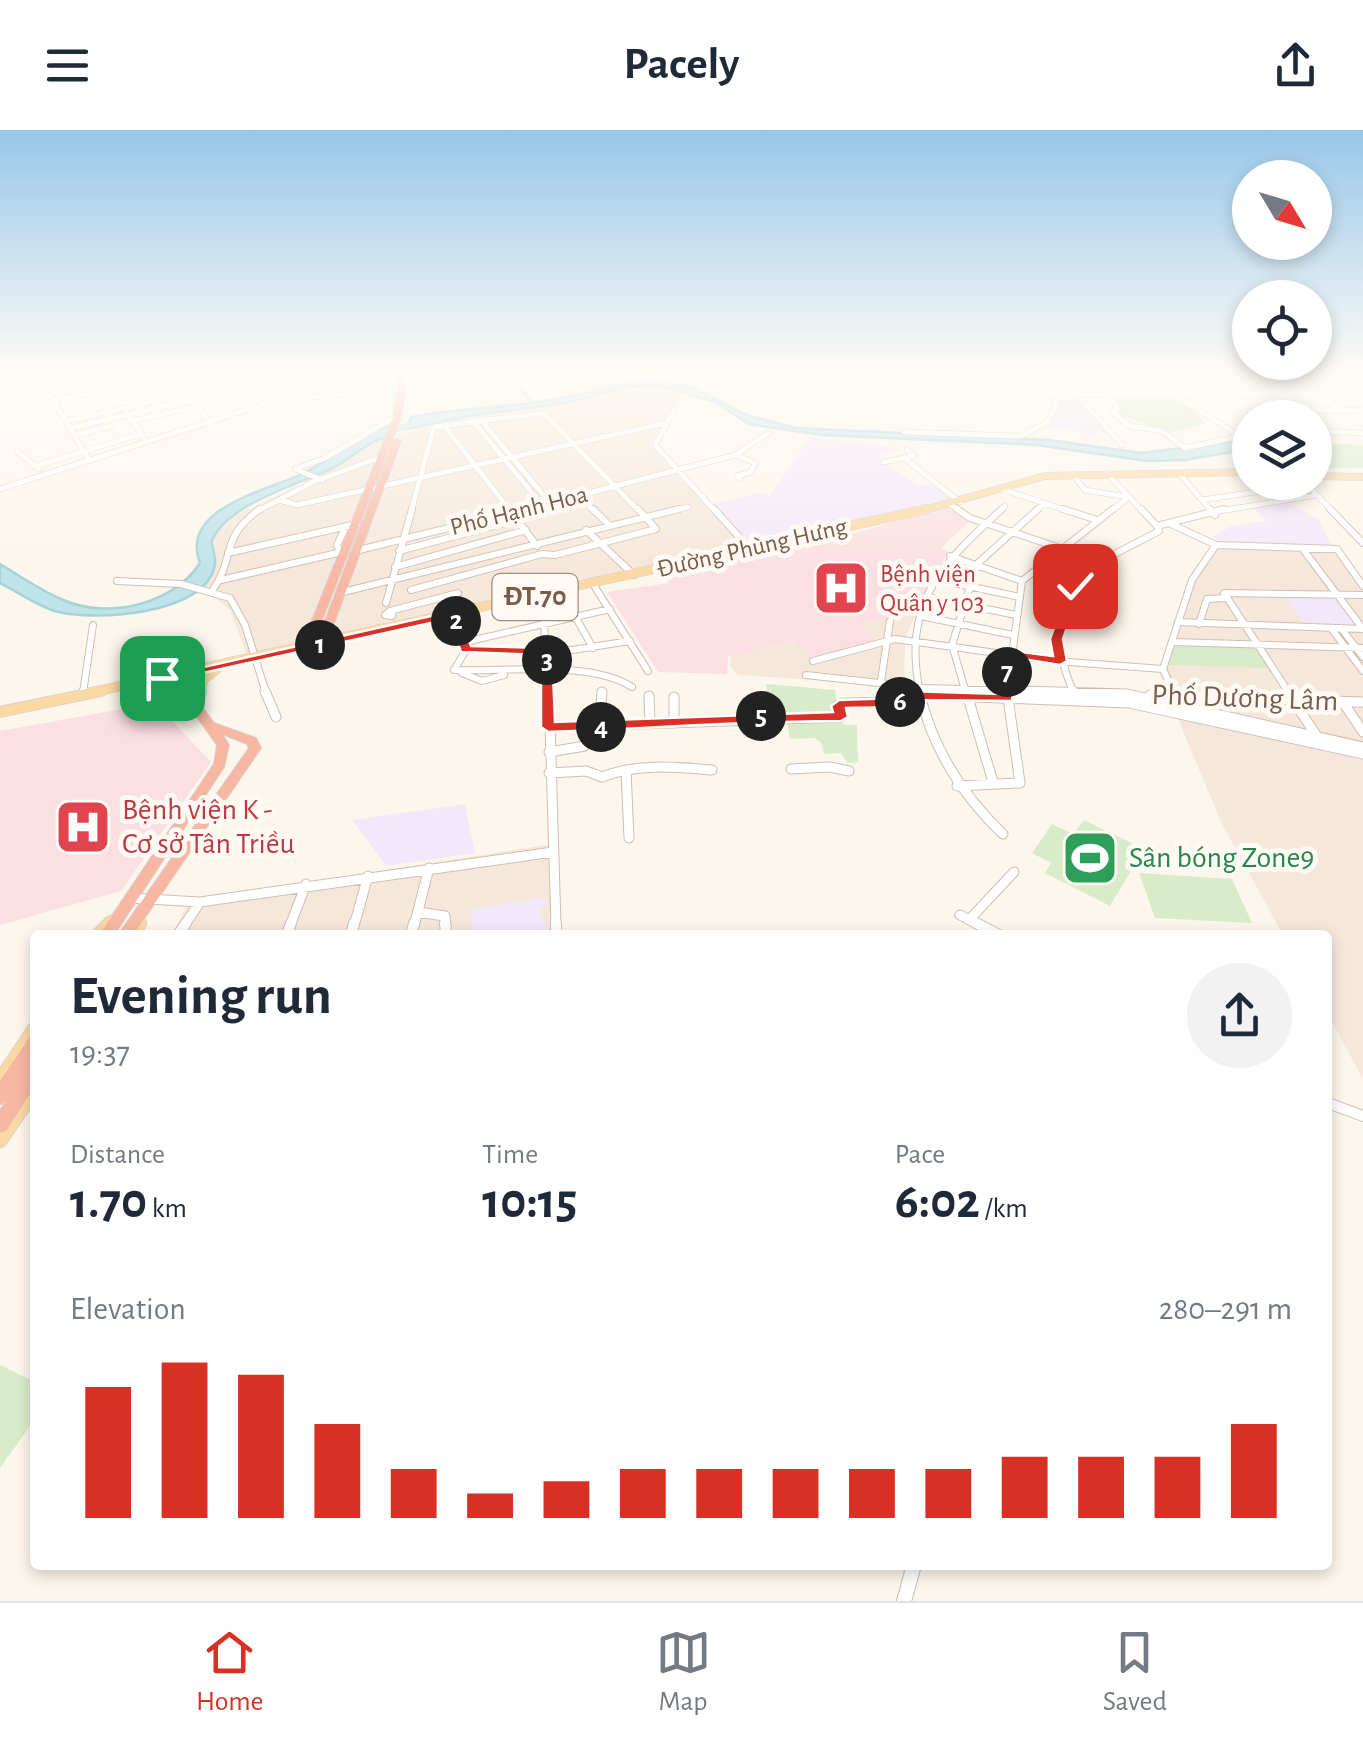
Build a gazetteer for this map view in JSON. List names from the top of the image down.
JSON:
{
  "streets": {
    "main road": ["Đường Phùng Hưng", "ĐT.70"],
    "street": ["Phố Hạnh Hoa", "Phố Dương Lâm"]
  },
  "crossings": [
    ["Đường Phùng Hưng", "ĐT.70"]
  ],
  "places": {
    "hospital": ["Bệnh viện Quân y 103", "Bệnh viện K - Cơ sở Tân Triều"],
    "sports": ["Sân bóng Zone9"]
  },
  "north": "bottom right",
  "page": {
    "header": "Pacely",
    "pins": [
      "2",
      "1",
      "3",
      "7",
      "6",
      "5",
      "4"
    ],
    "heading": ["Evening run", "19:37"],
    "stats": [
      ["Distance", "1.70 km"],
      ["Time", "10:15"],
      ["Pace", "6:02 /km"]
    ],
    "chart": ["Elevation", "280–291 m"],
    "tabs": ["Home", "Map", "Saved"]
  }
}
